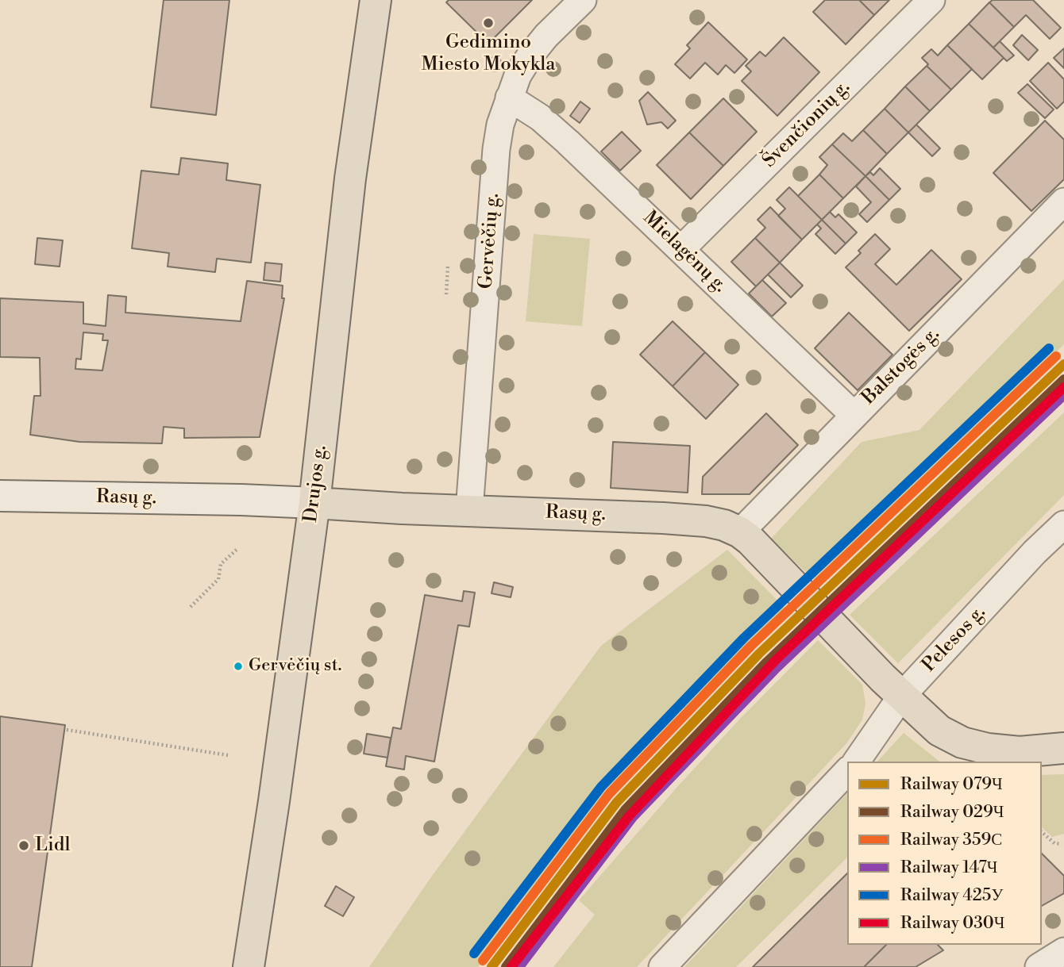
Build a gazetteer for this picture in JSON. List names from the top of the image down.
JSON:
{
  "streets": {
    "main road": ["Drujos g.", "Rasų g."],
    "street": [
      "Švenčionių g.",
      "Gervėčių g.",
      "Mielagėnų g.",
      "Balstogės g.",
      "Pelesos g."
    ]
  },
  "crossings": [
    ["Švenčionių g.", "Mielagėnų g."],
    ["Gervėčių g.", "Mielagėnų g."],
    ["Gervėčių g.", "Rasų g."],
    ["Mielagėnų g.", "Balstogės g."],
    ["Balstogės g.", "Rasų g."],
    ["Drujos g.", "Rasų g."],
    ["Rasų g.", "Pelesos g."]
  ],
  "places": ["Gedimino Miesto Mokykla", "Gervėčių st.", "Lidl"],
  "lines": [
    "rail line 425У",
    "rail line 359С",
    "rail line 079Ч",
    "rail line 029Ч",
    "rail line 030Ч",
    "rail line 147Ч"
  ],
  "legend": [
    "Railway 079Ч",
    "Railway 029Ч",
    "Railway 359С",
    "Railway 147Ч",
    "Railway 425У",
    "Railway 030Ч"
  ]
}
